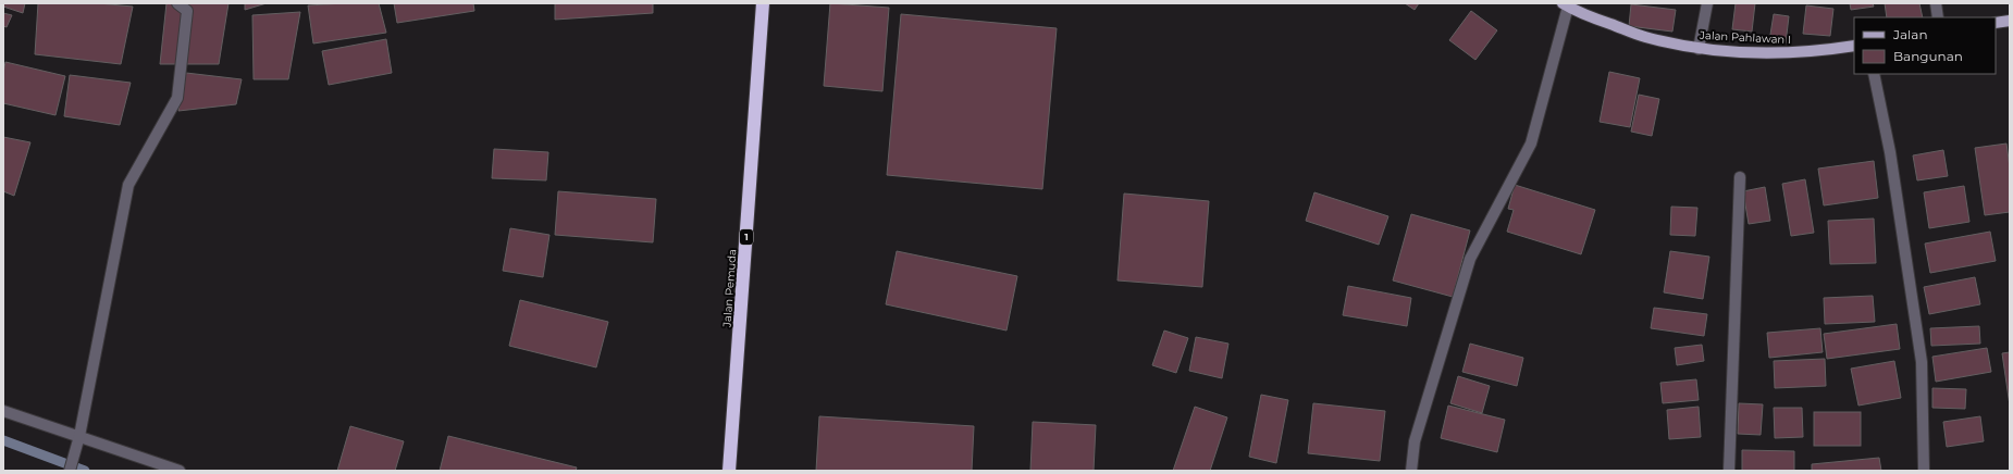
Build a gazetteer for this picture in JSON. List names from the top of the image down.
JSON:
{
  "streets": {
    "highway": ["1", "Jalan Pemuda"],
    "main road": ["Jalan Pahlawan I"]
  },
  "legend": ["Jalan", "Bangunan"]
}
